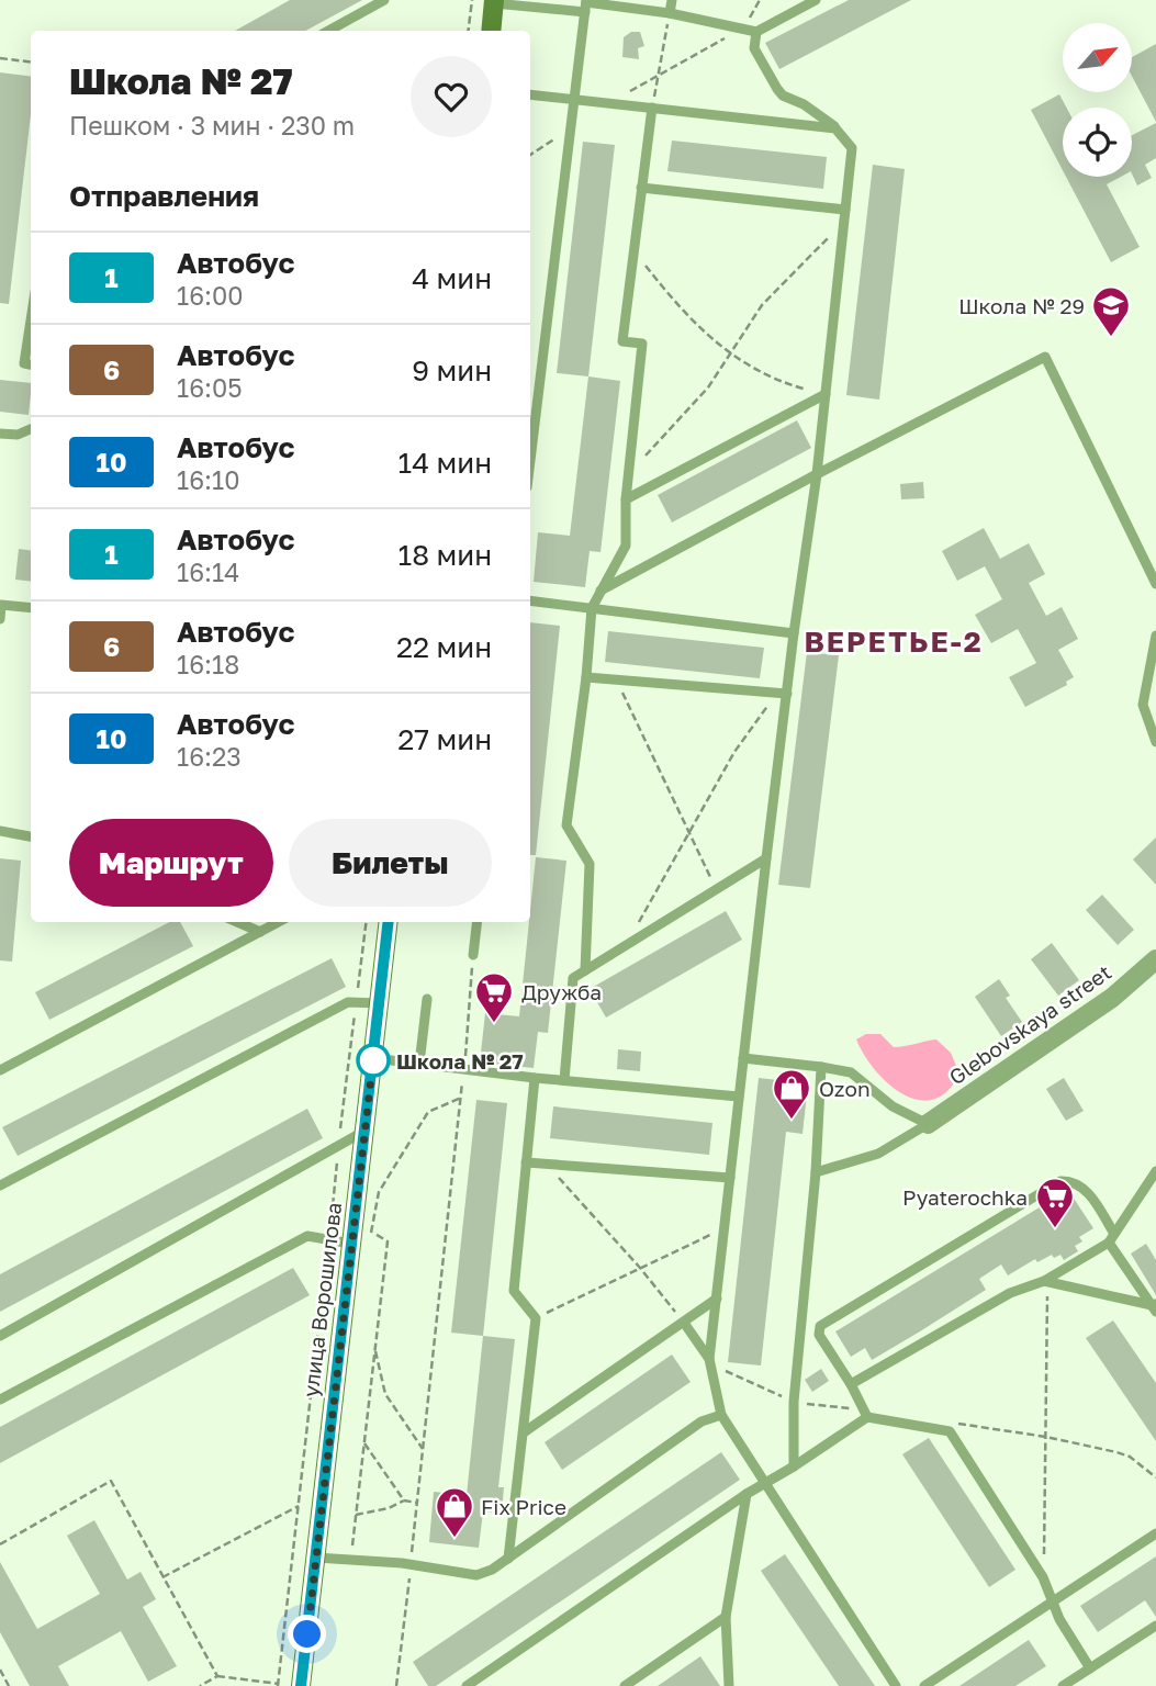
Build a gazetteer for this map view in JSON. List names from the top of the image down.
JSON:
{
  "streets": {
    "main road": ["улица Ворошилова"],
    "street": ["Glebovskaya street"]
  },
  "districts": ["ВЕРЕТЬЕ-2"],
  "places": {
    "school or university": ["Школа № 29"],
    "supermarket": ["Дружба", "Pyaterochka"],
    "other": ["Школа № 27"],
    "shop": ["Ozon", "Fix Price"]
  },
  "lines": ["bus line 1"],
  "north": "top right",
  "page": {
    "heading": [
      ["Школа № 27", "Пешком · 3 мин · 230 m"],
      "Отправления"
    ],
    "list": [
      {
        "mark": "1",
        "name": "Автобус",
        "note": "16:00",
        "value": "4 мин"
      },
      {
        "mark": "6",
        "name": "Автобус",
        "note": "16:05",
        "value": "9 мин"
      },
      {
        "mark": "10",
        "name": "Автобус",
        "note": "16:10",
        "value": "14 мин"
      },
      {
        "mark": "1",
        "name": "Автобус",
        "note": "16:14",
        "value": "18 мин"
      },
      {
        "mark": "6",
        "name": "Автобус",
        "note": "16:18",
        "value": "22 мин"
      },
      {
        "mark": "10",
        "name": "Автобус",
        "note": "16:23",
        "value": "27 мин"
      }
    ],
    "buttons": ["Маршрут", "Билеты"]
  }
}
